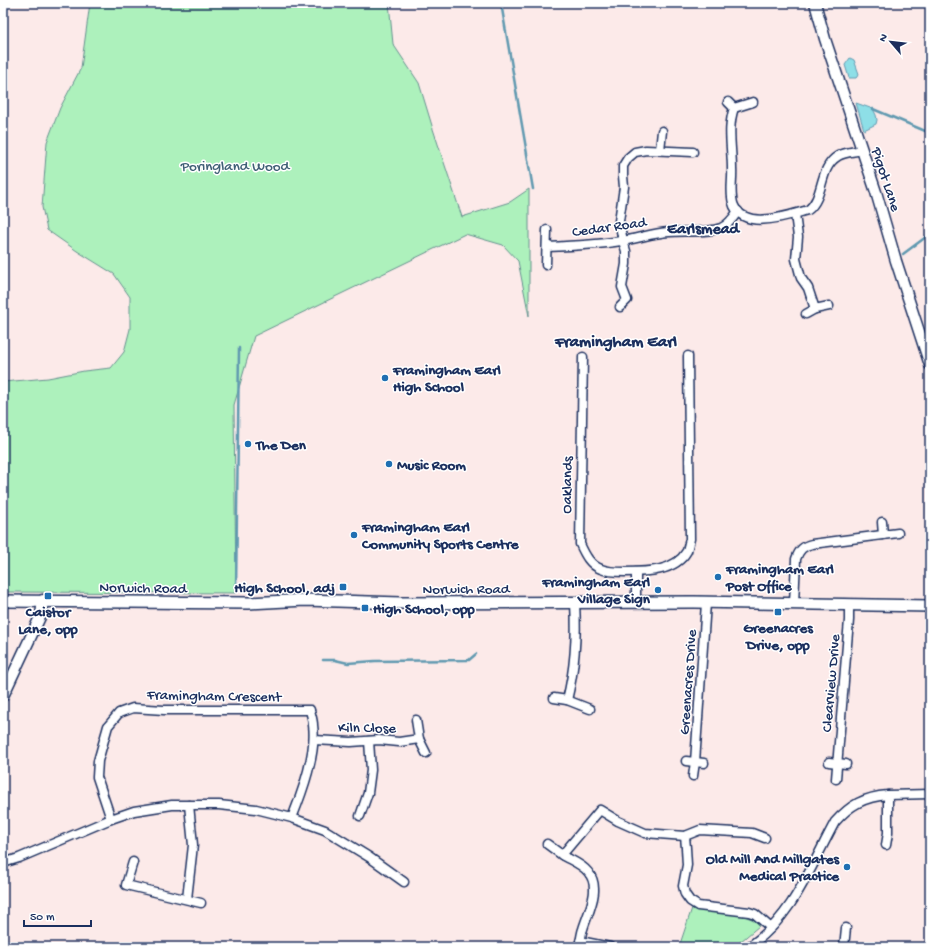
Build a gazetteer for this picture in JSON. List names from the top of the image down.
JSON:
{
  "streets": {
    "main road": ["Norwich Road"],
    "street": [
      "Pigot Lane",
      "Cedar Road",
      "Oaklands",
      "Greenacres Drive",
      "Clearview Drive",
      "Framingham Crescent",
      "Kiln Close"
    ]
  },
  "crossings": [
    ["Norwich Road", "Greenacres Drive"],
    ["Norwich Road", "Clearview Drive"],
    ["Framingham Crescent", "Kiln Close"]
  ],
  "districts": ["Earlsmead", "Framingham Earl"],
  "parks": ["Poringland Wood"],
  "places": {
    "other": [
      "Framingham Earl High School",
      "The Den",
      "Music Room",
      "Framingham Earl Community Sports Centre",
      "Framingham Earl Post Office",
      "Framingham Earl Village Sign",
      "Old Mill And Millgates Medical Practice"
    ],
    "transit": [
      "High School, adj",
      "Caistor Lane, opp",
      "High School, opp",
      "Greenacres Drive, opp"
    ]
  },
  "scale_bar": "50 m",
  "north": "top left"
}
